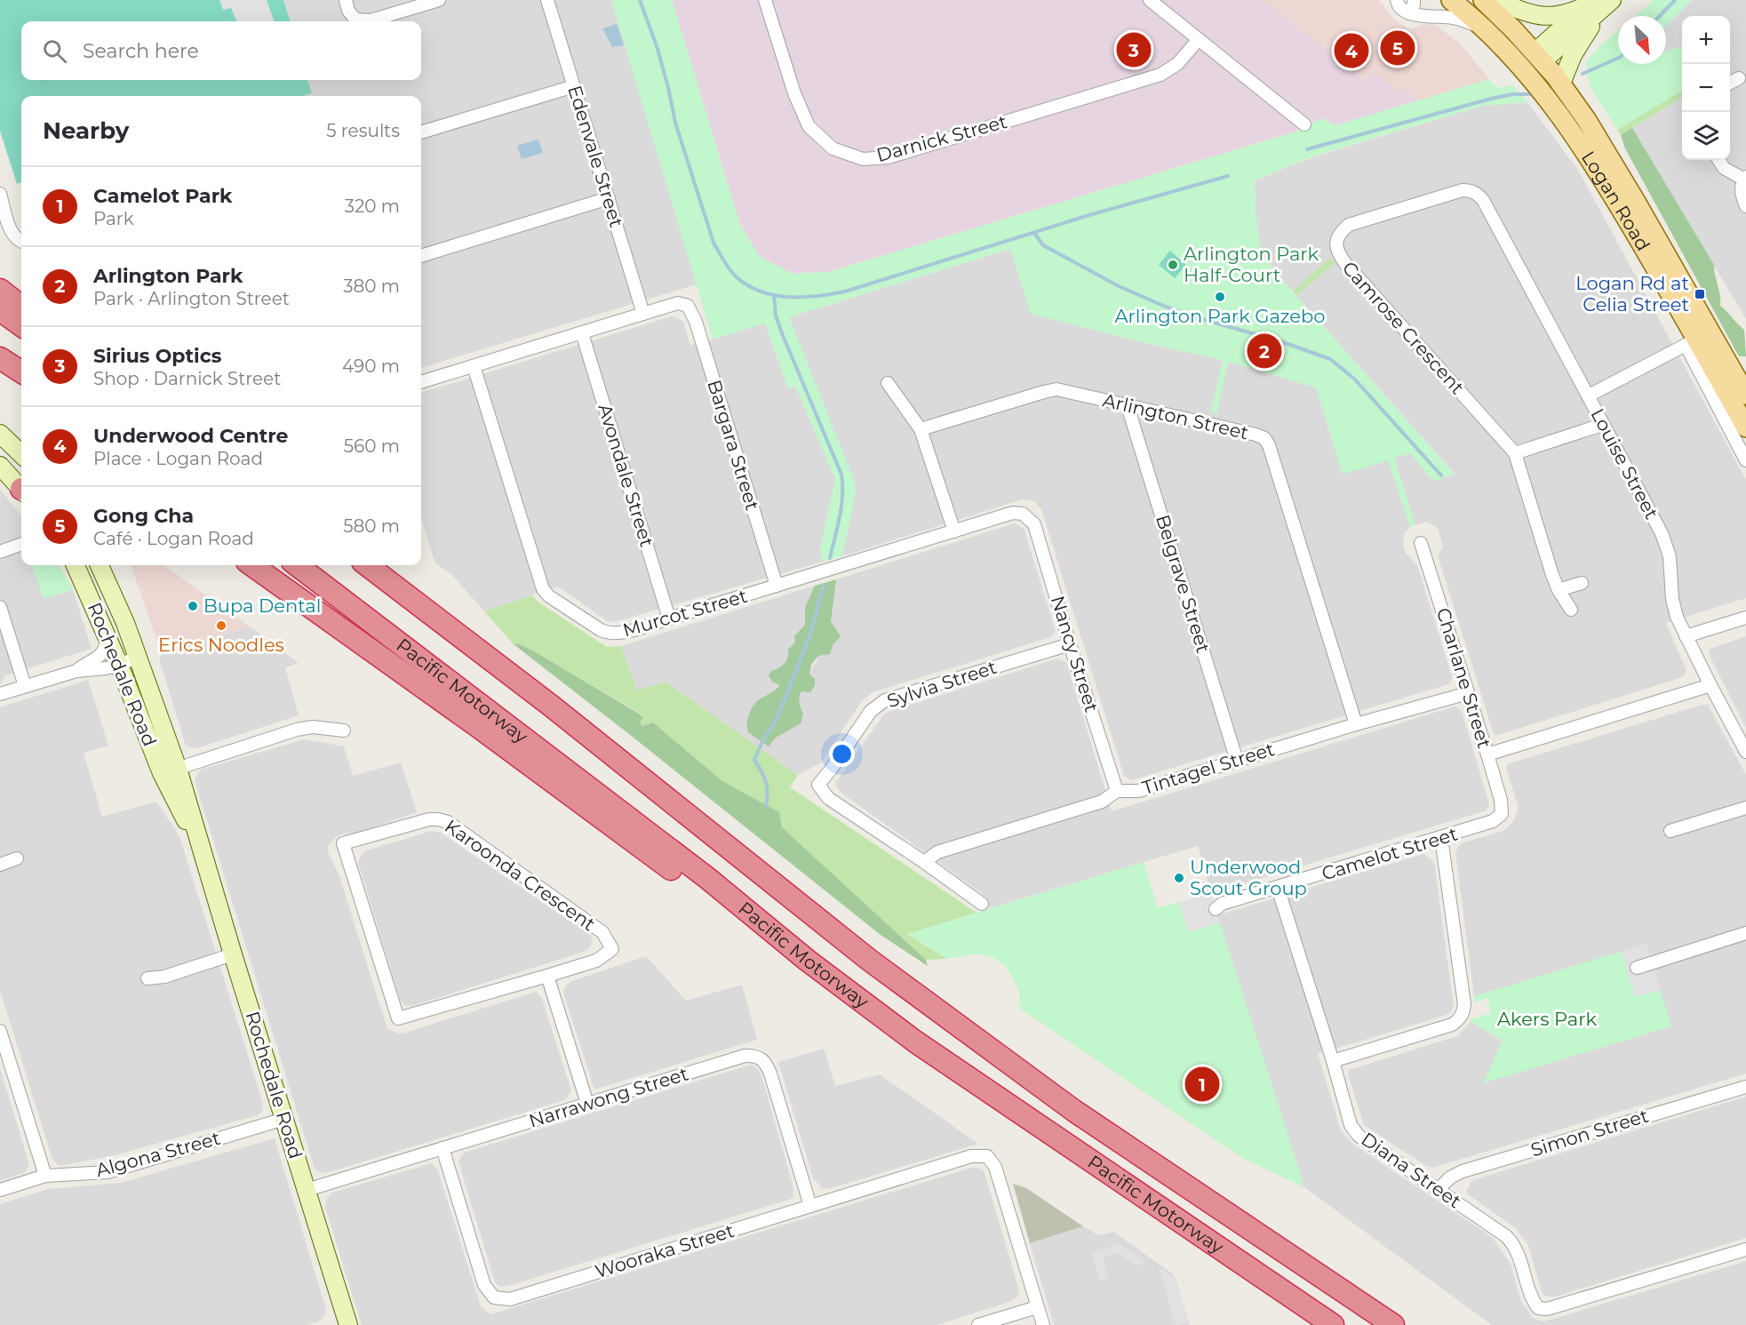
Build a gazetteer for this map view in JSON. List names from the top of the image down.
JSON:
{
  "streets": {
    "highway": ["Pacific Motorway"],
    "main road": ["Logan Road", "Rochedale Road"],
    "street": [
      "Darnick Street",
      "Edenvale Street",
      "Camrose Crescent",
      "Arlington Street",
      "Bargara Street",
      "Louise Street",
      "Avondale Street",
      "Belgrave Street",
      "Murcot Street",
      "Nancy Street",
      "Charlane Street",
      "Sylvia Street",
      "Tintagel Street",
      "Camelot Street",
      "Karoonda Crescent",
      "Narrawong Street",
      "Simon Street",
      "Algona Street",
      "Diana Street",
      "Wooraka Street"
    ]
  },
  "crossings": [
    ["Edenvale Street", "Bargara Street"],
    ["Camrose Crescent", "Louise Street"],
    ["Arlington Street", "Belgrave Street"],
    ["Arlington Street", "Tintagel Street"],
    ["Bargara Street", "Murcot Street"],
    ["Avondale Street", "Murcot Street"],
    ["Belgrave Street", "Tintagel Street"],
    ["Murcot Street", "Nancy Street"],
    ["Nancy Street", "Sylvia Street"],
    ["Nancy Street", "Tintagel Street"],
    ["Rochedale Road", "Narrawong Street"],
    ["Rochedale Road", "Algona Street"],
    ["Charlane Street", "Tintagel Street"],
    ["Charlane Street", "Camelot Street"],
    ["Sylvia Street", "Tintagel Street"],
    ["Camelot Street", "Diana Street"],
    ["Narrawong Street", "Wooraka Street"],
    ["Simon Street", "Diana Street"]
  ],
  "parks": ["Akers Park"],
  "places": {
    "other": [
      "Arlington Park Half-Court",
      "Arlington Park Gazebo",
      "Bupa Dental",
      "Erics Noodles",
      "Underwood Scout Group"
    ],
    "transit": ["Logan Rd at Celia Street"]
  },
  "north": "bottom right",
  "page": {
    "map_buttons": ["+", "−"],
    "search": "Search here",
    "pins": [
      "5",
      "3",
      "4",
      "2",
      "1"
    ],
    "heading": ["Nearby", "5 results"],
    "list": [
      {
        "mark": "1",
        "name": "Camelot Park",
        "note": "Park",
        "value": "320 m"
      },
      {
        "mark": "2",
        "name": "Arlington Park",
        "note": "Park · Arlington Street",
        "value": "380 m"
      },
      {
        "mark": "3",
        "name": "Sirius Optics",
        "note": "Shop · Darnick Street",
        "value": "490 m"
      },
      {
        "mark": "4",
        "name": "Underwood Centre",
        "note": "Place · Logan Road",
        "value": "560 m"
      },
      {
        "mark": "5",
        "name": "Gong Cha",
        "note": "Café · Logan Road",
        "value": "580 m"
      }
    ]
  }
}
